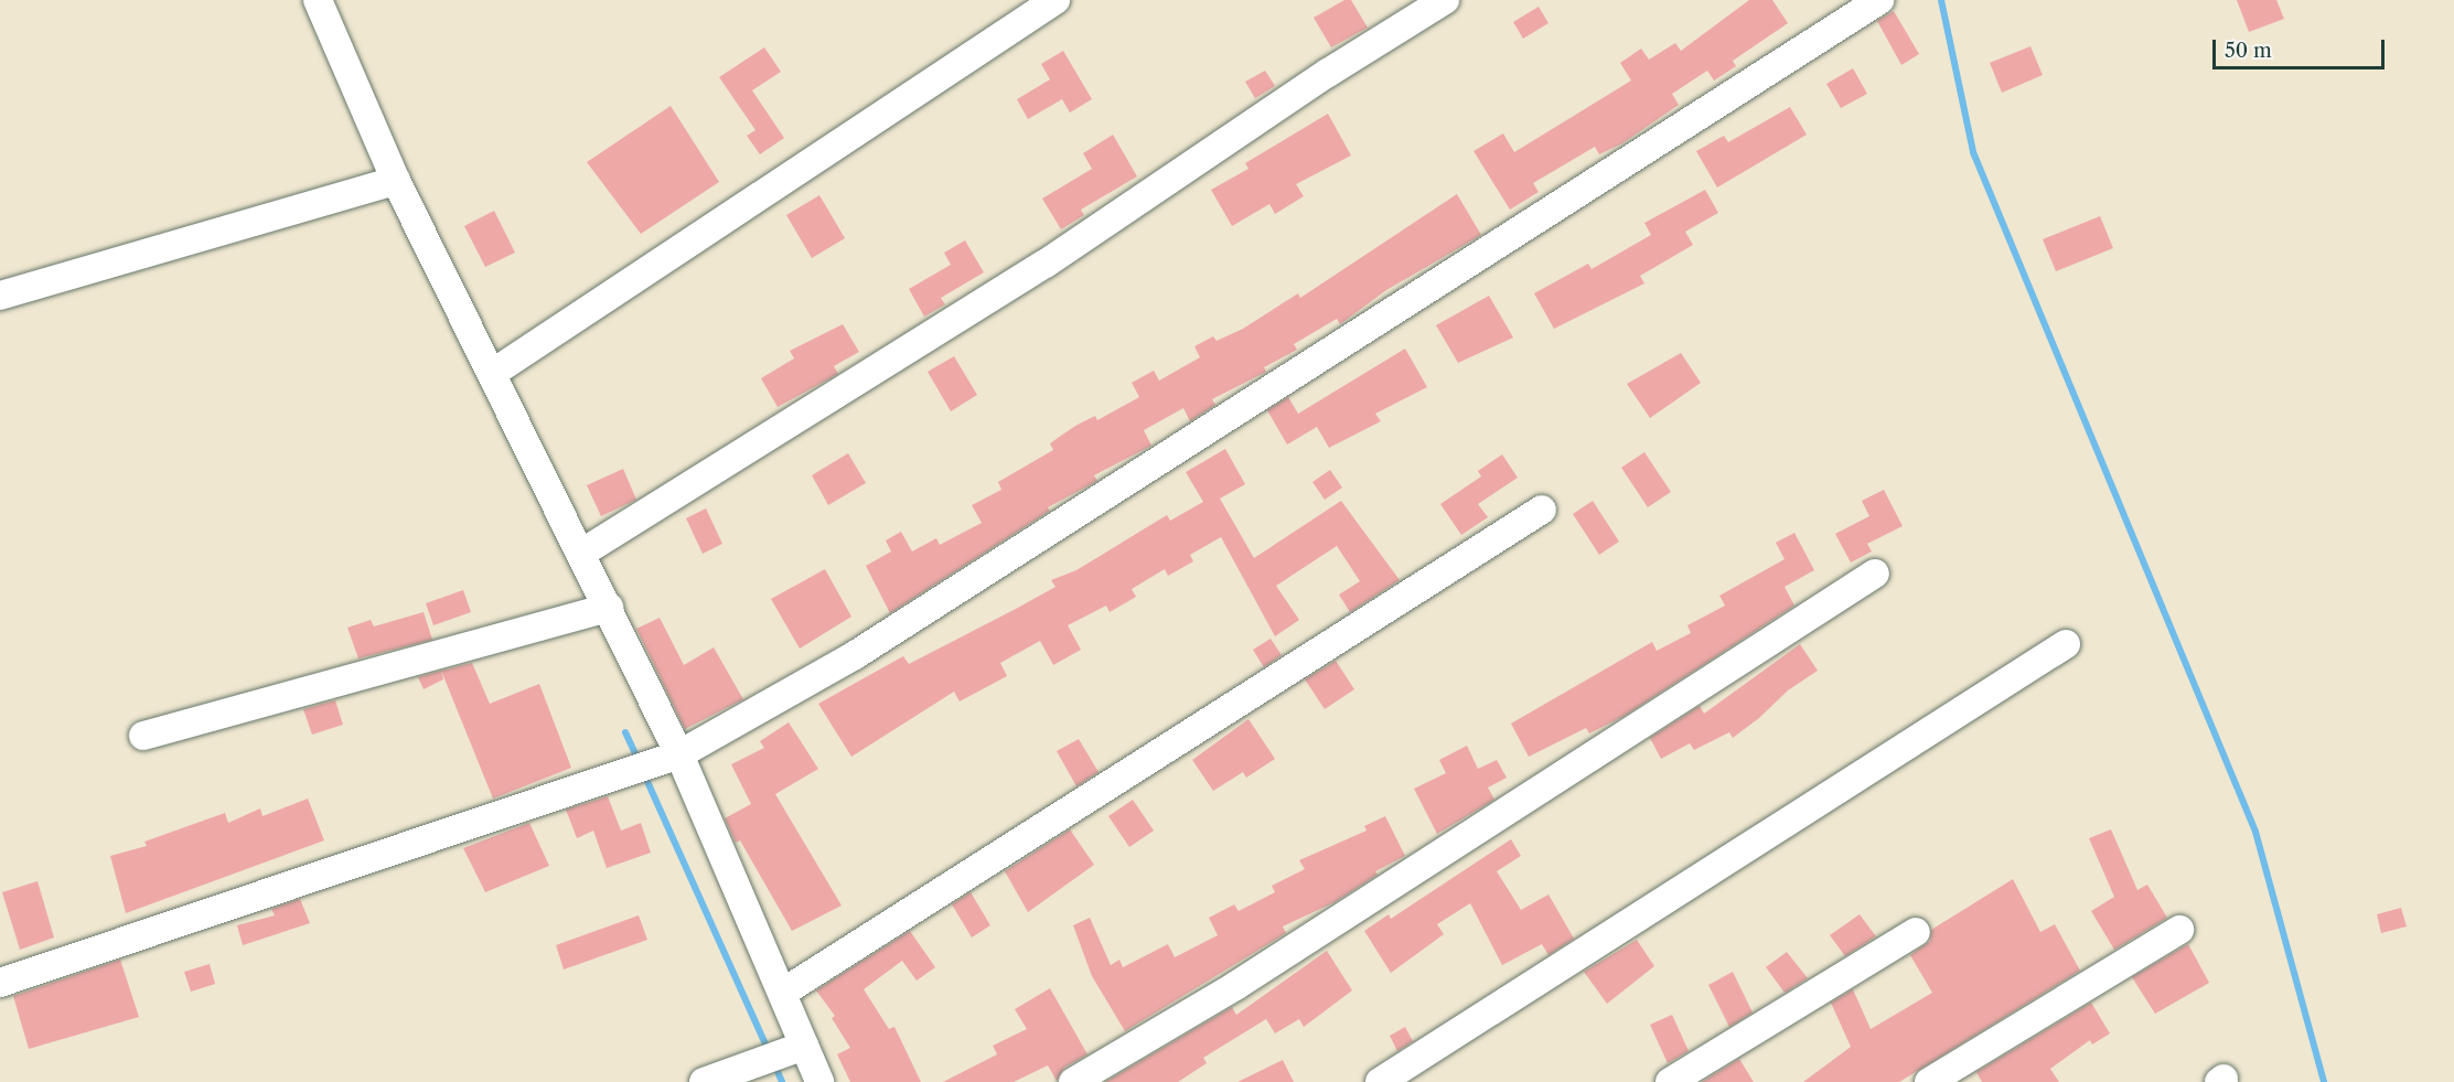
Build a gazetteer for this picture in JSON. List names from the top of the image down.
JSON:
{
  "scale_bar": "50 m"
}
